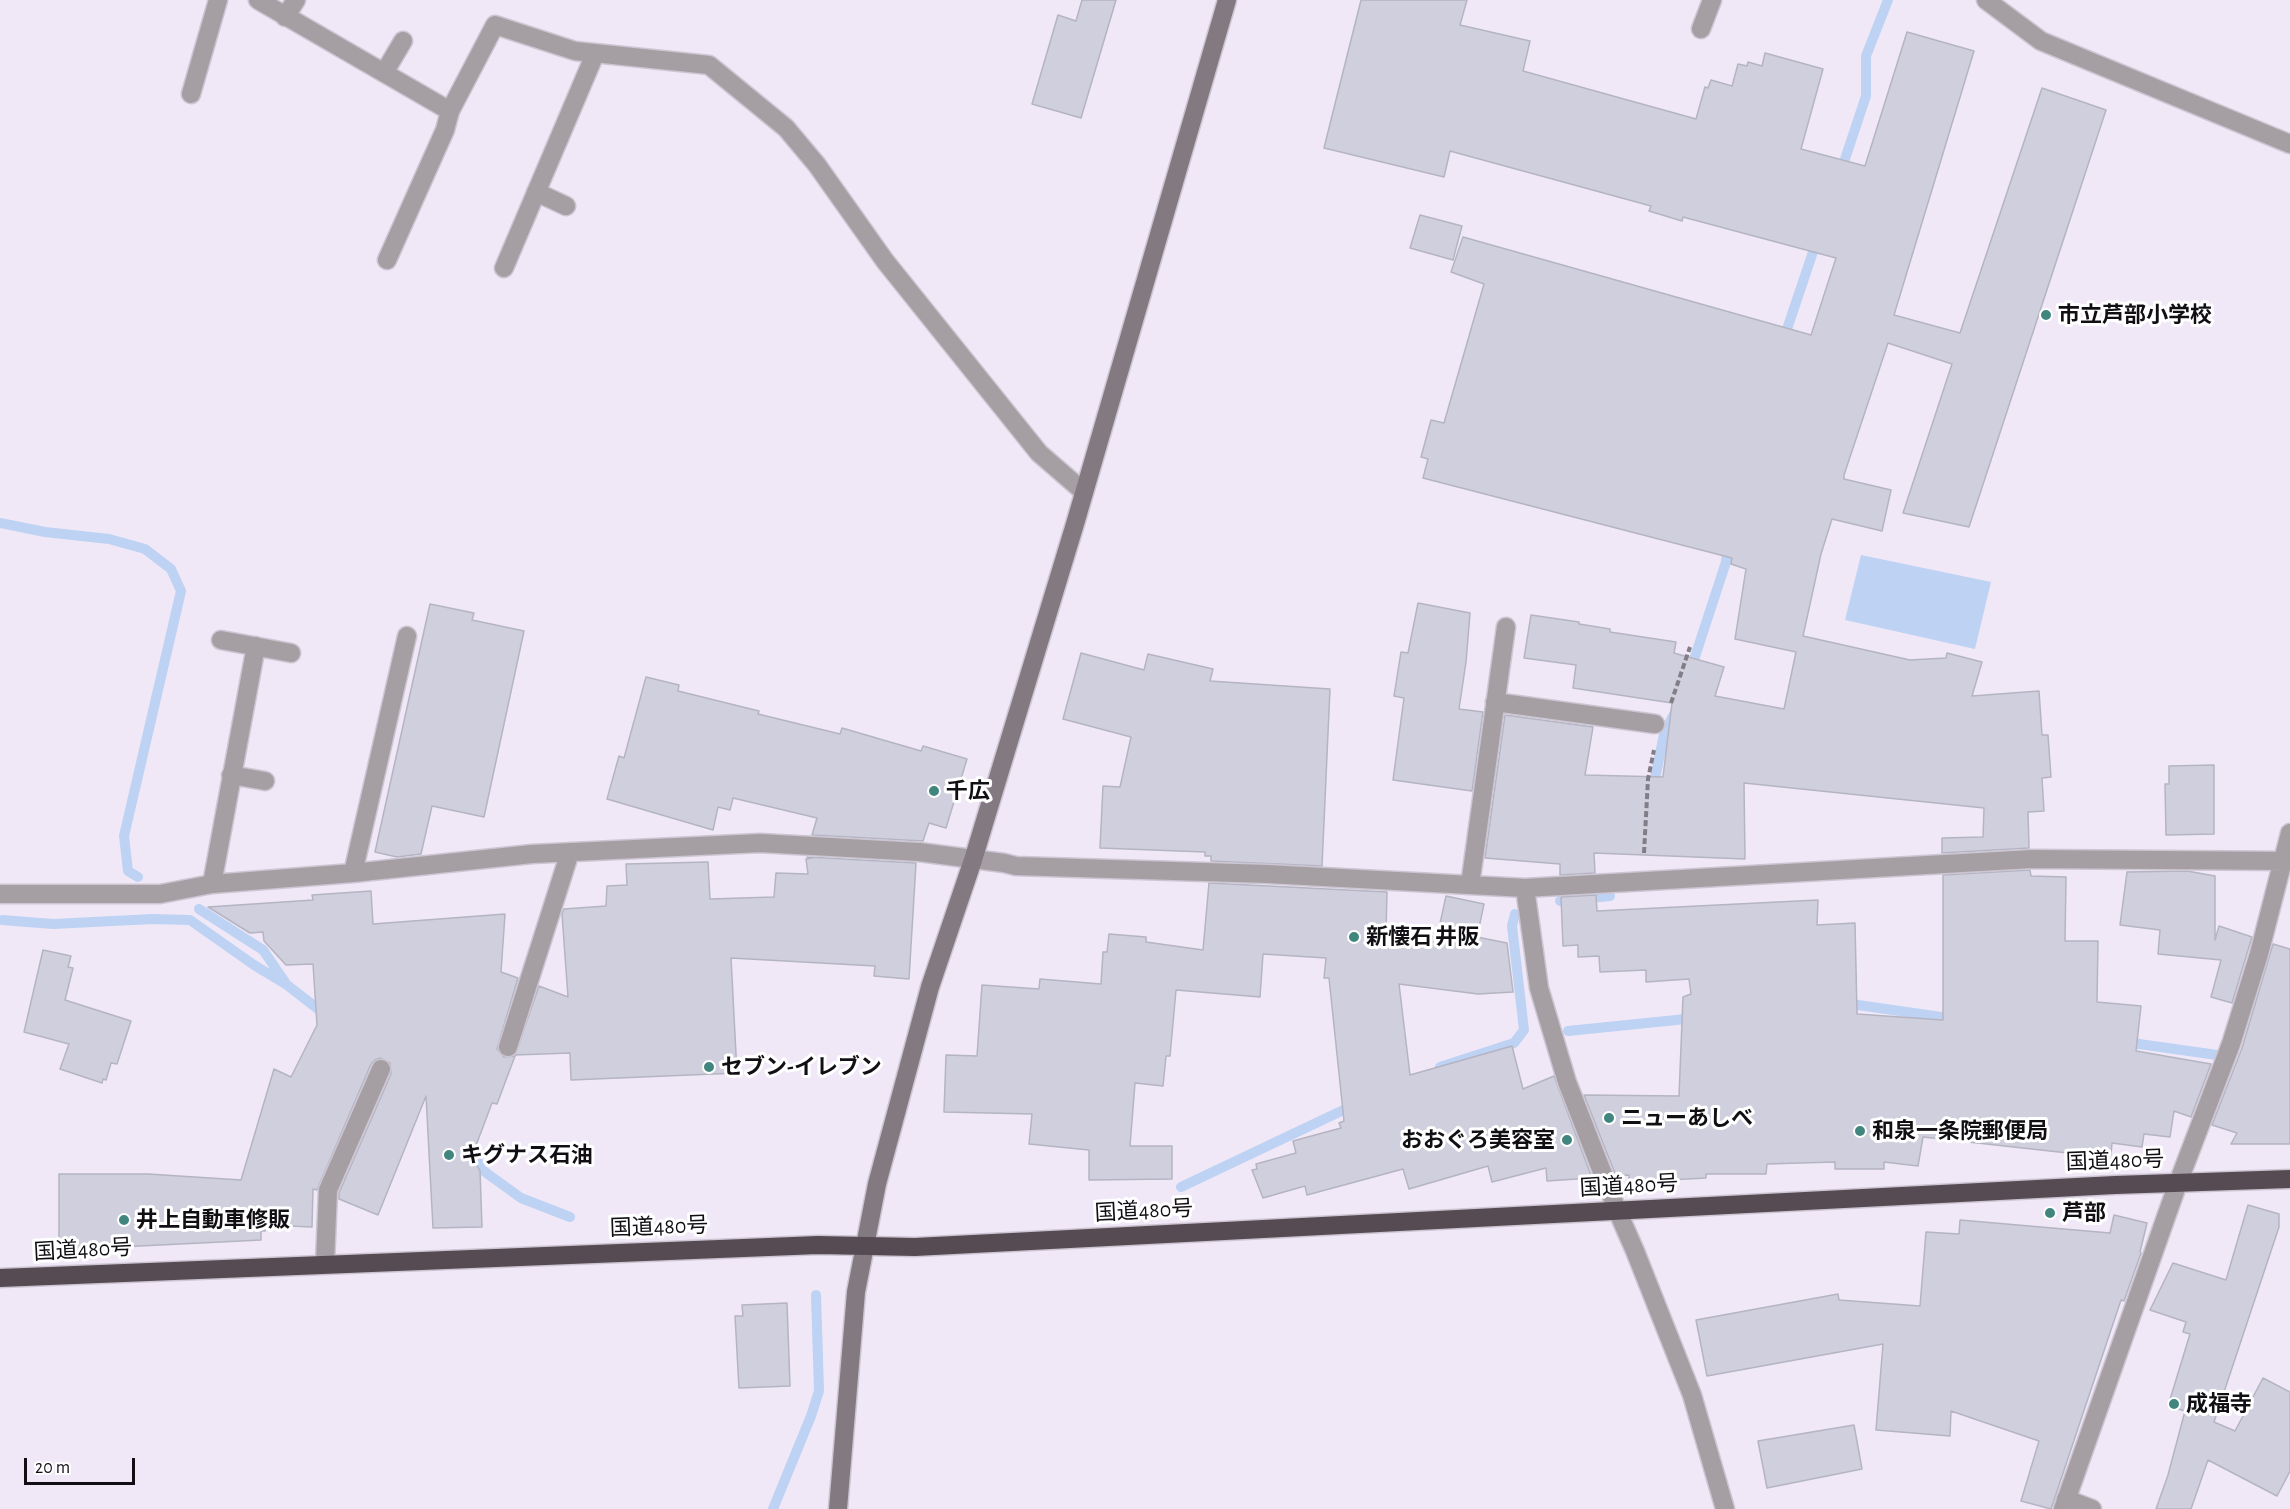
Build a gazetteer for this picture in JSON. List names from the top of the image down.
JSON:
{
  "streets": {
    "highway": ["国道480号"]
  },
  "places": [
    "市立芦部小学校",
    "千広",
    "新懐石 井阪",
    "セブン-イレブン",
    "ニューあしべ",
    "和泉一条院郵便局",
    "おおぐろ美容室",
    "キグナス石油",
    "芦部",
    "井上自動車修販",
    "成福寺"
  ],
  "scale_bar": "20 m"
}
